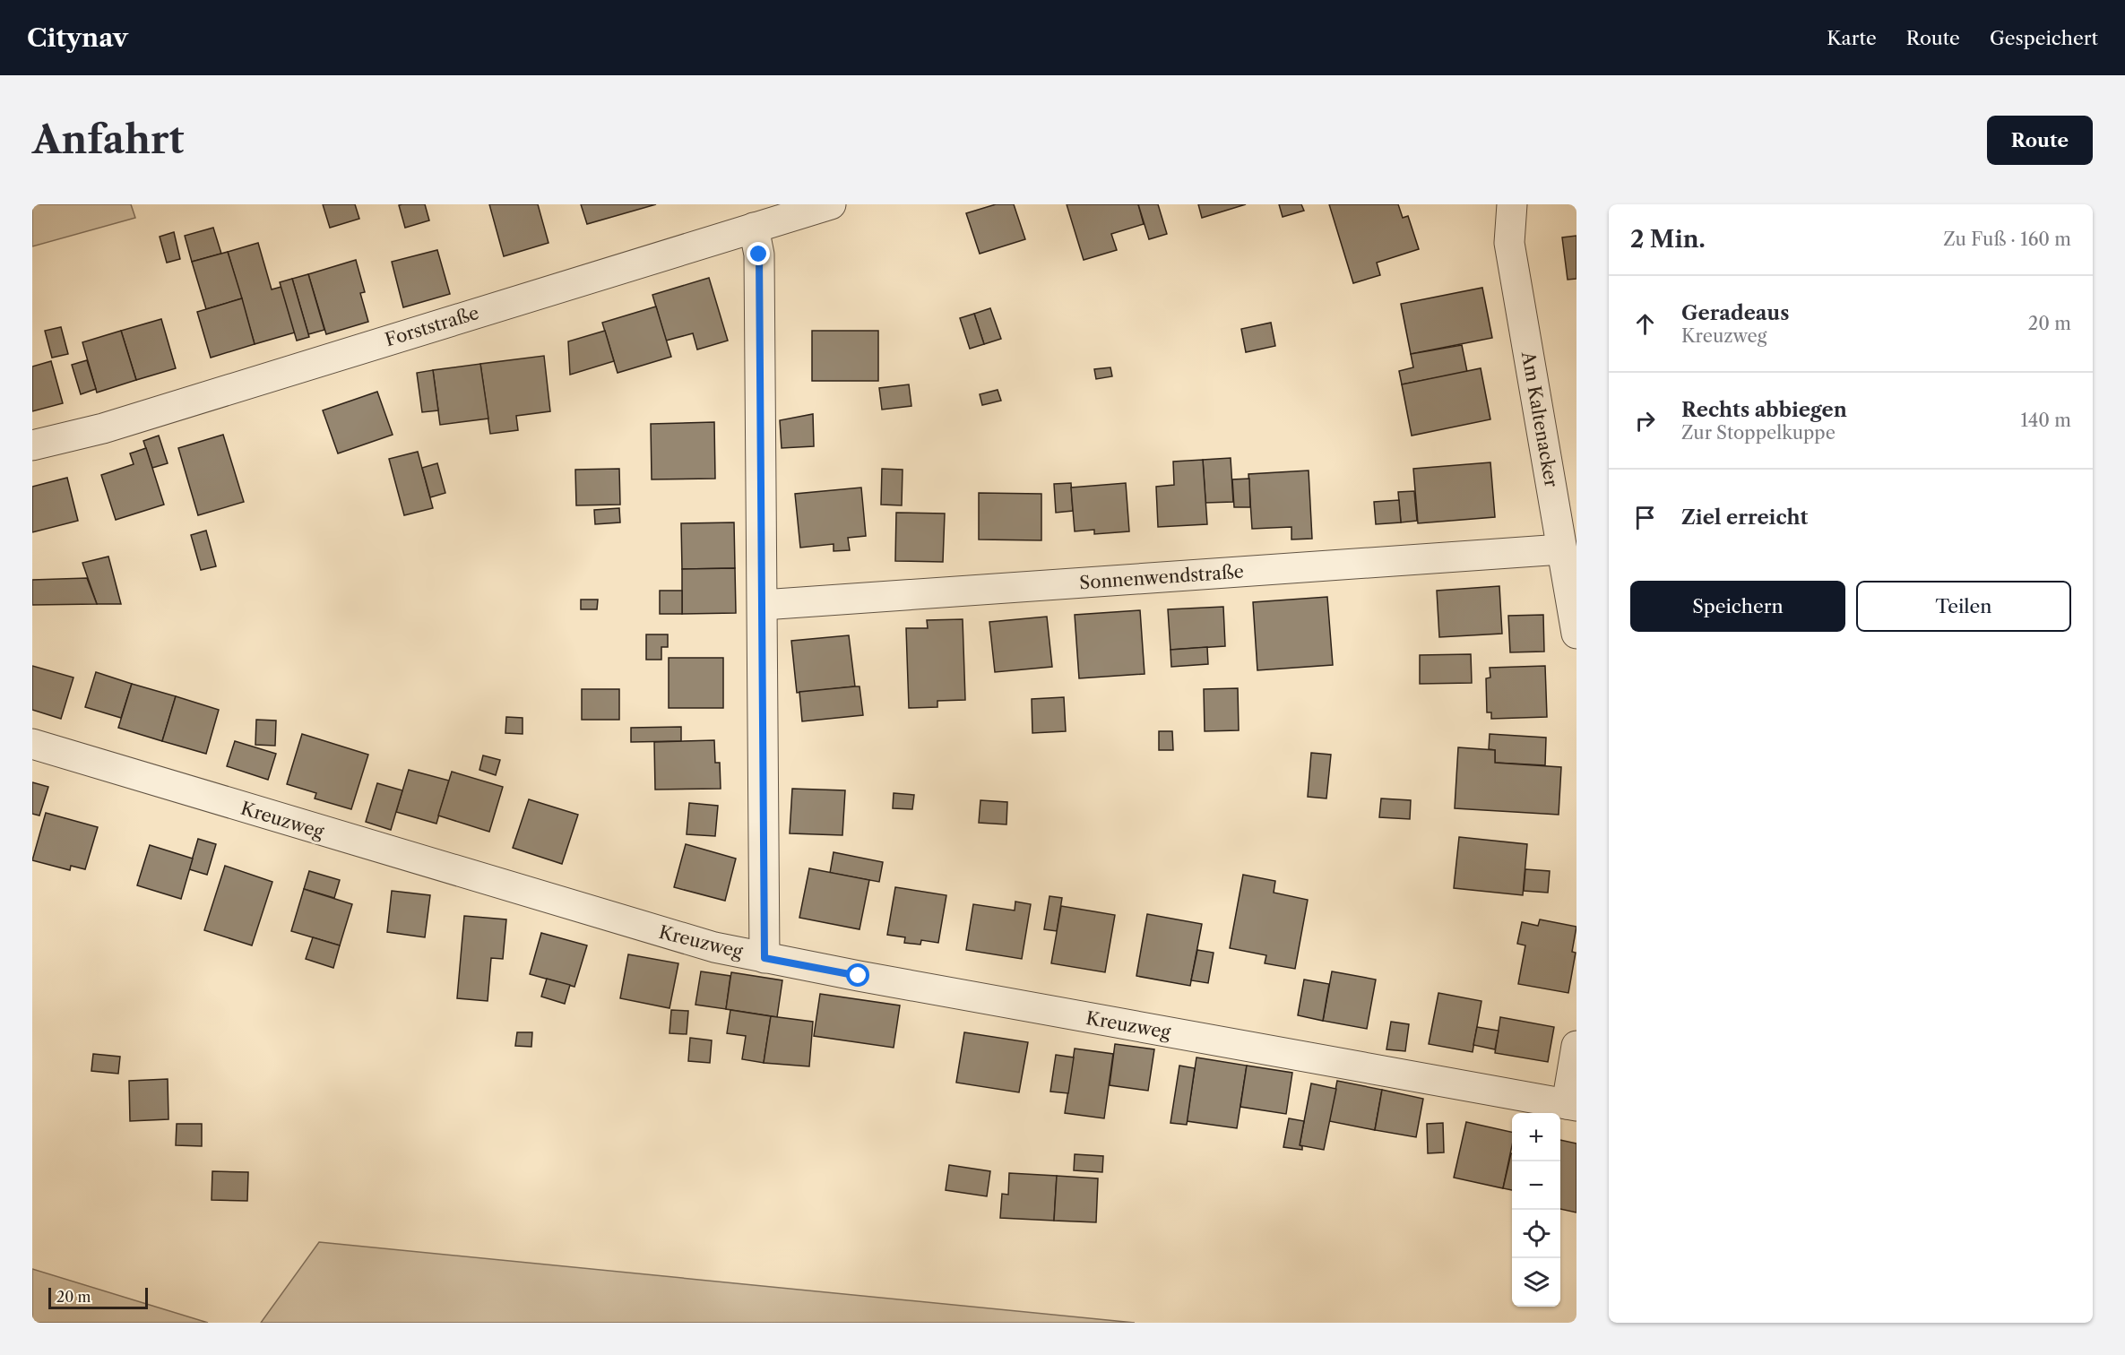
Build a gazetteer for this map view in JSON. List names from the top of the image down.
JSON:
{
  "streets": {
    "street": [
      "Forststraße",
      "Am Kaltenacker",
      "Sonnenwendstraße",
      "Kreuzweg"
    ]
  },
  "crossings": [
    ["Am Kaltenacker", "Sonnenwendstraße"]
  ],
  "scale_bar": "20 m",
  "page": {
    "header": "Citynav",
    "nav": ["Karte", "Route", "Gespeichert"],
    "buttons": [
      "Route",
      ["Speichern", "Teilen"]
    ],
    "title": "Anfahrt",
    "heading": ["2 Min.", "Zu Fuß · 160 m"],
    "list": [
      ["Geradeaus", "Kreuzweg", "20 m"],
      ["Rechts abbiegen", "Zur Stoppelkuppe", "140 m"],
      "Ziel erreicht"
    ],
    "map_buttons": ["+", "−"],
    "scale": "20 m"
  }
}
